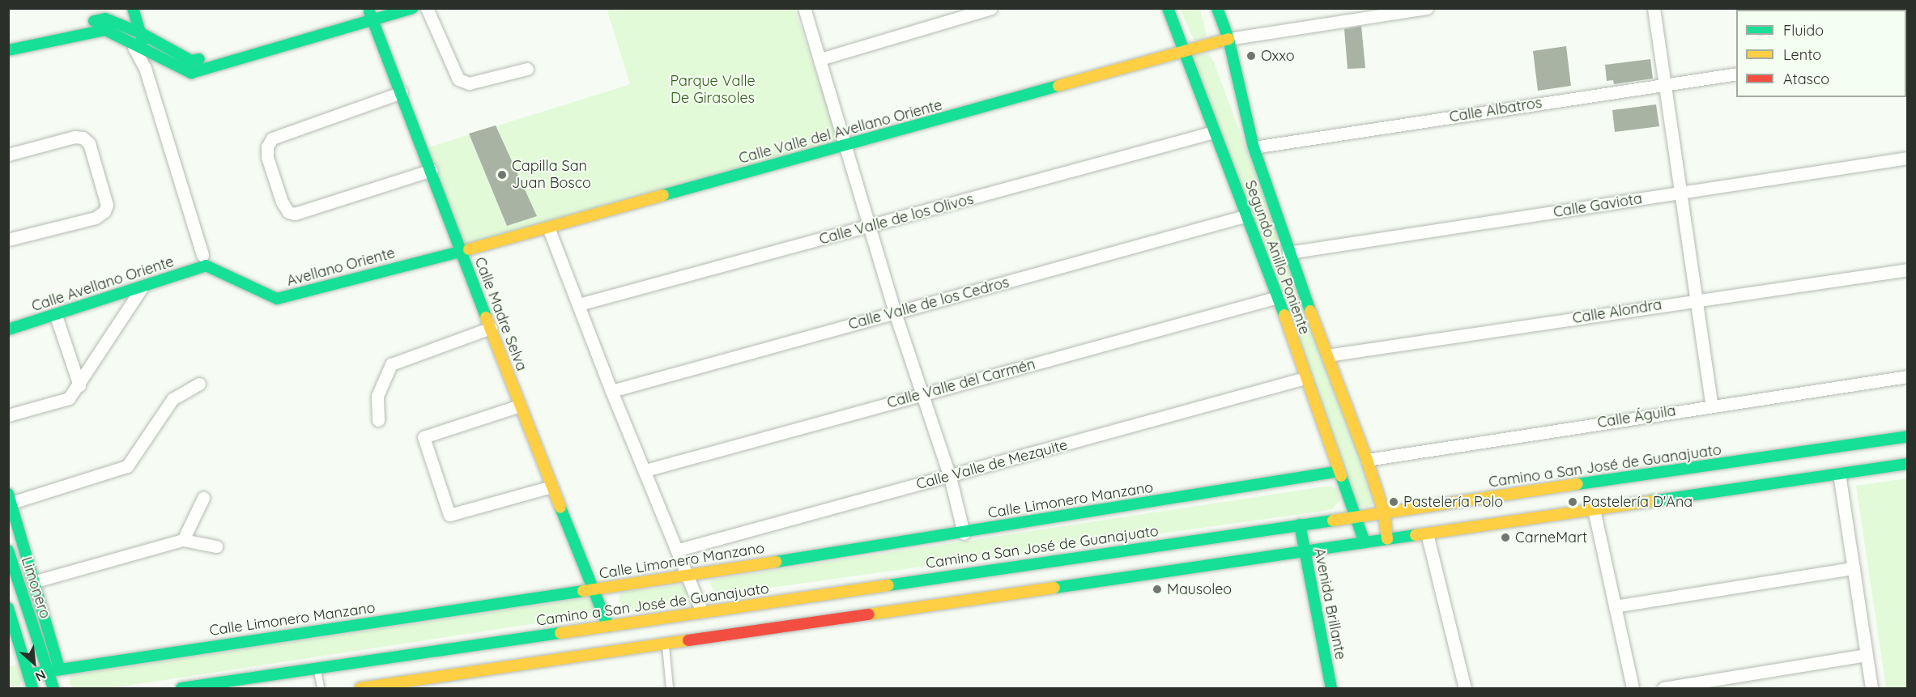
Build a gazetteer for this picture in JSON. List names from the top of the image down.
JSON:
{
  "streets": {
    "main road": [
      "Calle Valle del Avellano Oriente",
      "Segundo Anillo Poniente",
      "Avellano Oriente",
      "Calle Avellano Oriente",
      "Calle Madre Selva",
      "Camino a San José de Guanajuato",
      "Calle Limonero Manzano",
      "Limonero",
      "Avenida Brillante"
    ],
    "street": [
      "Calle Albatros",
      "Calle Gaviota",
      "Calle Valle de los Olivos",
      "Calle Valle de los Cedros",
      "Calle Alondra",
      "Calle Valle del Carmén",
      "Calle Águila",
      "Calle Valle de Mezquite"
    ]
  },
  "crossings": [
    ["Calle Albatros", "Segundo Anillo Poniente"],
    ["Calle Valle del Avellano Oriente", "Segundo Anillo Poniente"],
    ["Calle Valle del Avellano Oriente", "Avellano Oriente"],
    ["Calle Valle del Avellano Oriente", "Calle Madre Selva"],
    ["Calle Gaviota", "Segundo Anillo Poniente"],
    ["Calle Valle de los Olivos", "Segundo Anillo Poniente"],
    ["Segundo Anillo Poniente", "Calle Valle de los Cedros"],
    ["Segundo Anillo Poniente", "Calle Alondra"],
    ["Segundo Anillo Poniente", "Calle Valle del Carmén"],
    ["Segundo Anillo Poniente", "Calle Águila"],
    ["Segundo Anillo Poniente", "Calle Valle de Mezquite"],
    ["Segundo Anillo Poniente", "Camino a San José de Guanajuato"],
    ["Segundo Anillo Poniente", "Calle Limonero Manzano"],
    ["Avellano Oriente", "Calle Avellano Oriente"],
    ["Avellano Oriente", "Calle Madre Selva"],
    ["Calle Madre Selva", "Camino a San José de Guanajuato"],
    ["Calle Madre Selva", "Calle Limonero Manzano"],
    ["Camino a San José de Guanajuato", "Avenida Brillante"],
    ["Calle Limonero Manzano", "Limonero"]
  ],
  "parks": ["Parque Valle De Girasoles"],
  "places": [
    "Oxxo",
    "Capilla San Juan Bosco",
    "Pastelería Polo",
    "Pastelería D'Ana",
    "CarneMart",
    "Mausoleo"
  ],
  "legend": ["Fluido", "Lento", "Atasco"],
  "north": "bottom right"
}
